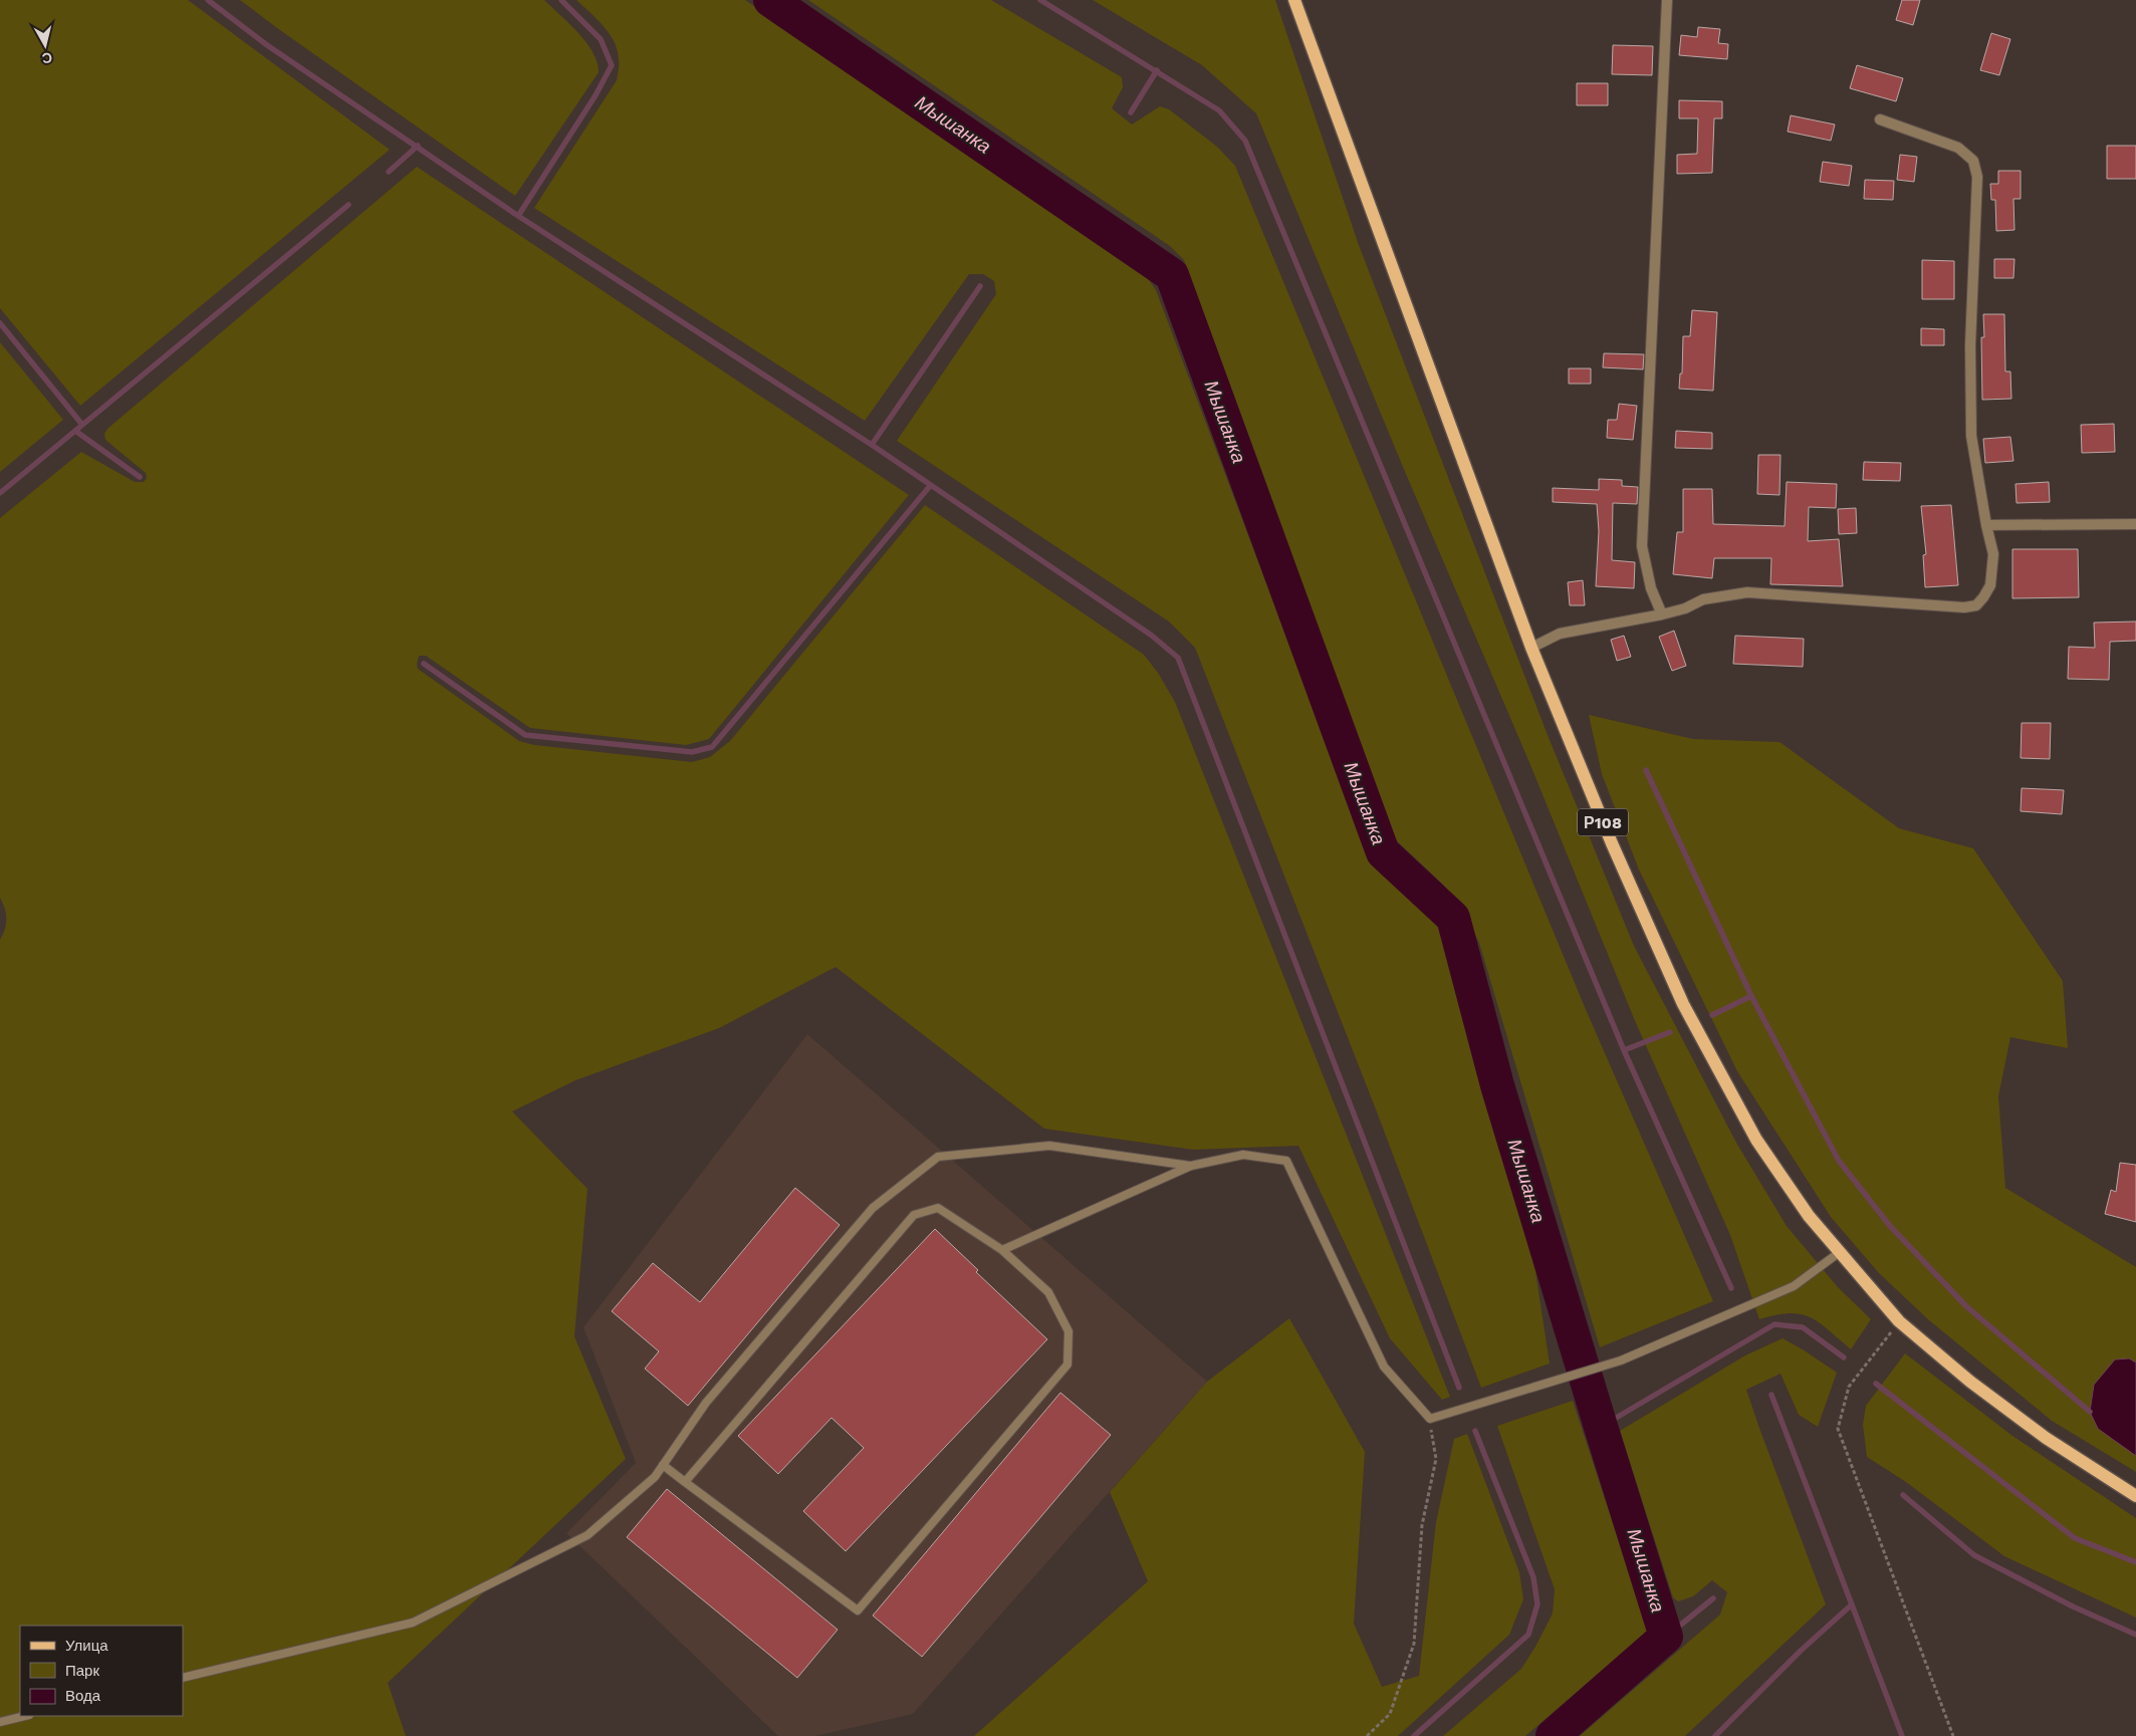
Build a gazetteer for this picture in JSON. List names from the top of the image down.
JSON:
{
  "streets": {
    "main road": ["Р108"]
  },
  "water": ["Мышанка"],
  "legend": ["Улица", "Парк", "Вода"],
  "north": "bottom"
}
